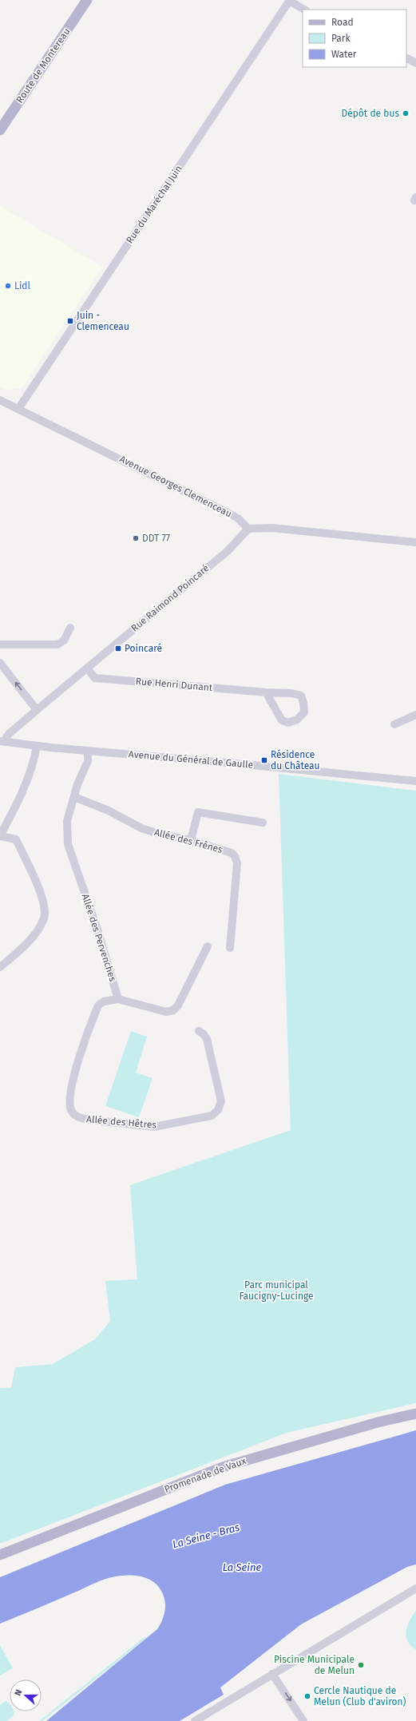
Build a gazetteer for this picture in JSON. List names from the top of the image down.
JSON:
{
  "streets": {
    "main road": ["Route de Montereau", "Promenade de Vaux"],
    "street": [
      "Rue du Maréchal Juin",
      "Avenue Georges Clemenceau",
      "Rue Raimond Poincaré",
      "Rue Henri Dunant",
      "Avenue du Général de Gaulle",
      "Allée des Frênes",
      "Allée des Pervenches",
      "Allée des Hêtres"
    ]
  },
  "crossings": [
    ["Rue du Maréchal Juin", "Avenue Georges Clemenceau"],
    ["Avenue Georges Clemenceau", "Rue Raimond Poincaré"],
    ["Rue Raimond Poincaré", "Rue Henri Dunant"],
    ["Rue Raimond Poincaré", "Avenue du Général de Gaulle"],
    ["Avenue du Général de Gaulle", "Allée des Pervenches"],
    ["Allée des Frênes", "Allée des Pervenches"],
    ["Allée des Pervenches", "Allée des Hêtres"]
  ],
  "water": ["La Seine - Bras", "La Seine"],
  "parks": ["Parc municipal Faucigny-Lucinge"],
  "places": {
    "other": [
      "Dépôt de bus",
      "Lidl",
      "DDT 77",
      "Piscine Municipale de Melun",
      "Cercle Nautique de Melun (Club d'aviron)"
    ],
    "transit": ["Juin - Clemenceau", "Poincaré", "Résidence du Château"]
  },
  "legend": ["Road", "Park", "Water"],
  "north": "left"
}
